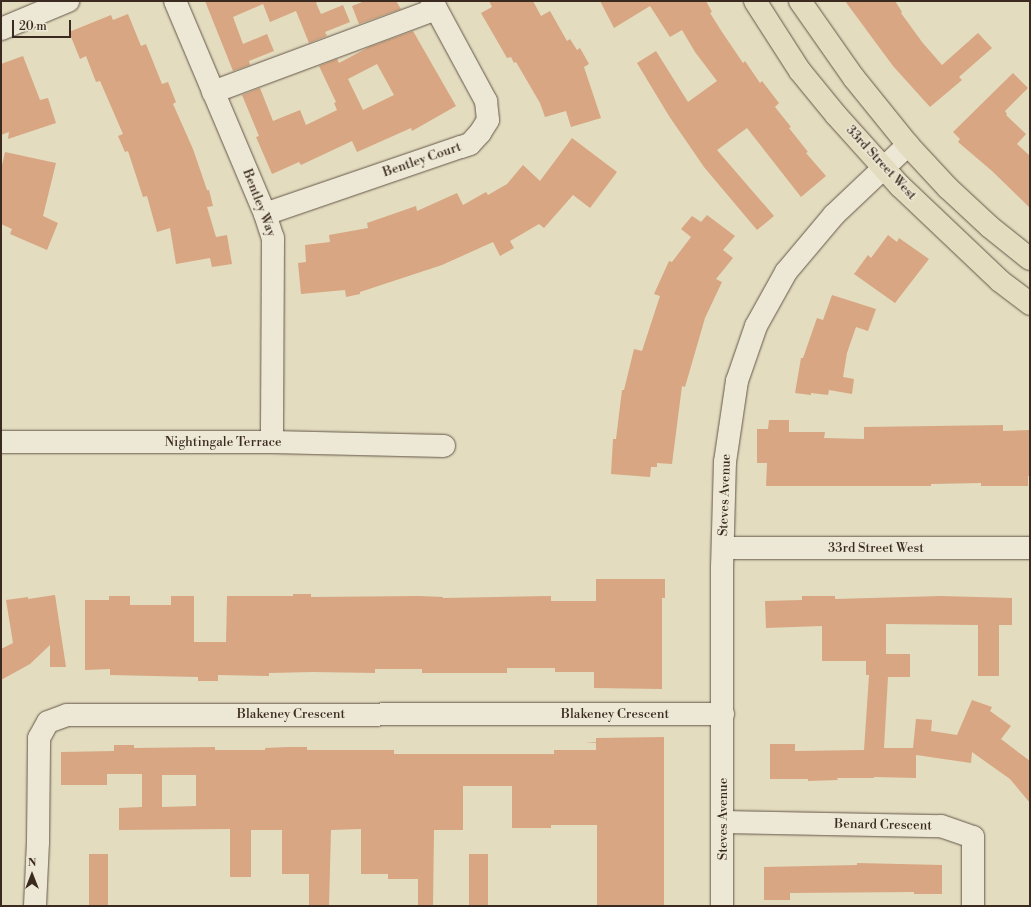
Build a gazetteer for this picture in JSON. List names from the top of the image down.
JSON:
{
  "streets": {
    "main road": ["33rd Street West"],
    "street": [
      "Bentley Court",
      "Bentley Way",
      "Nightingale Terrace",
      "Steves Avenue",
      "Blakeney Crescent",
      "Benard Crescent"
    ]
  },
  "crossings": [
    ["Bentley Court", "Bentley Way"],
    ["33rd Street West", "Steves Avenue"],
    ["Bentley Way", "Nightingale Terrace"],
    ["Steves Avenue", "Blakeney Crescent"],
    ["Steves Avenue", "Benard Crescent"]
  ],
  "scale_bar": "20 m",
  "north": "top"
}
